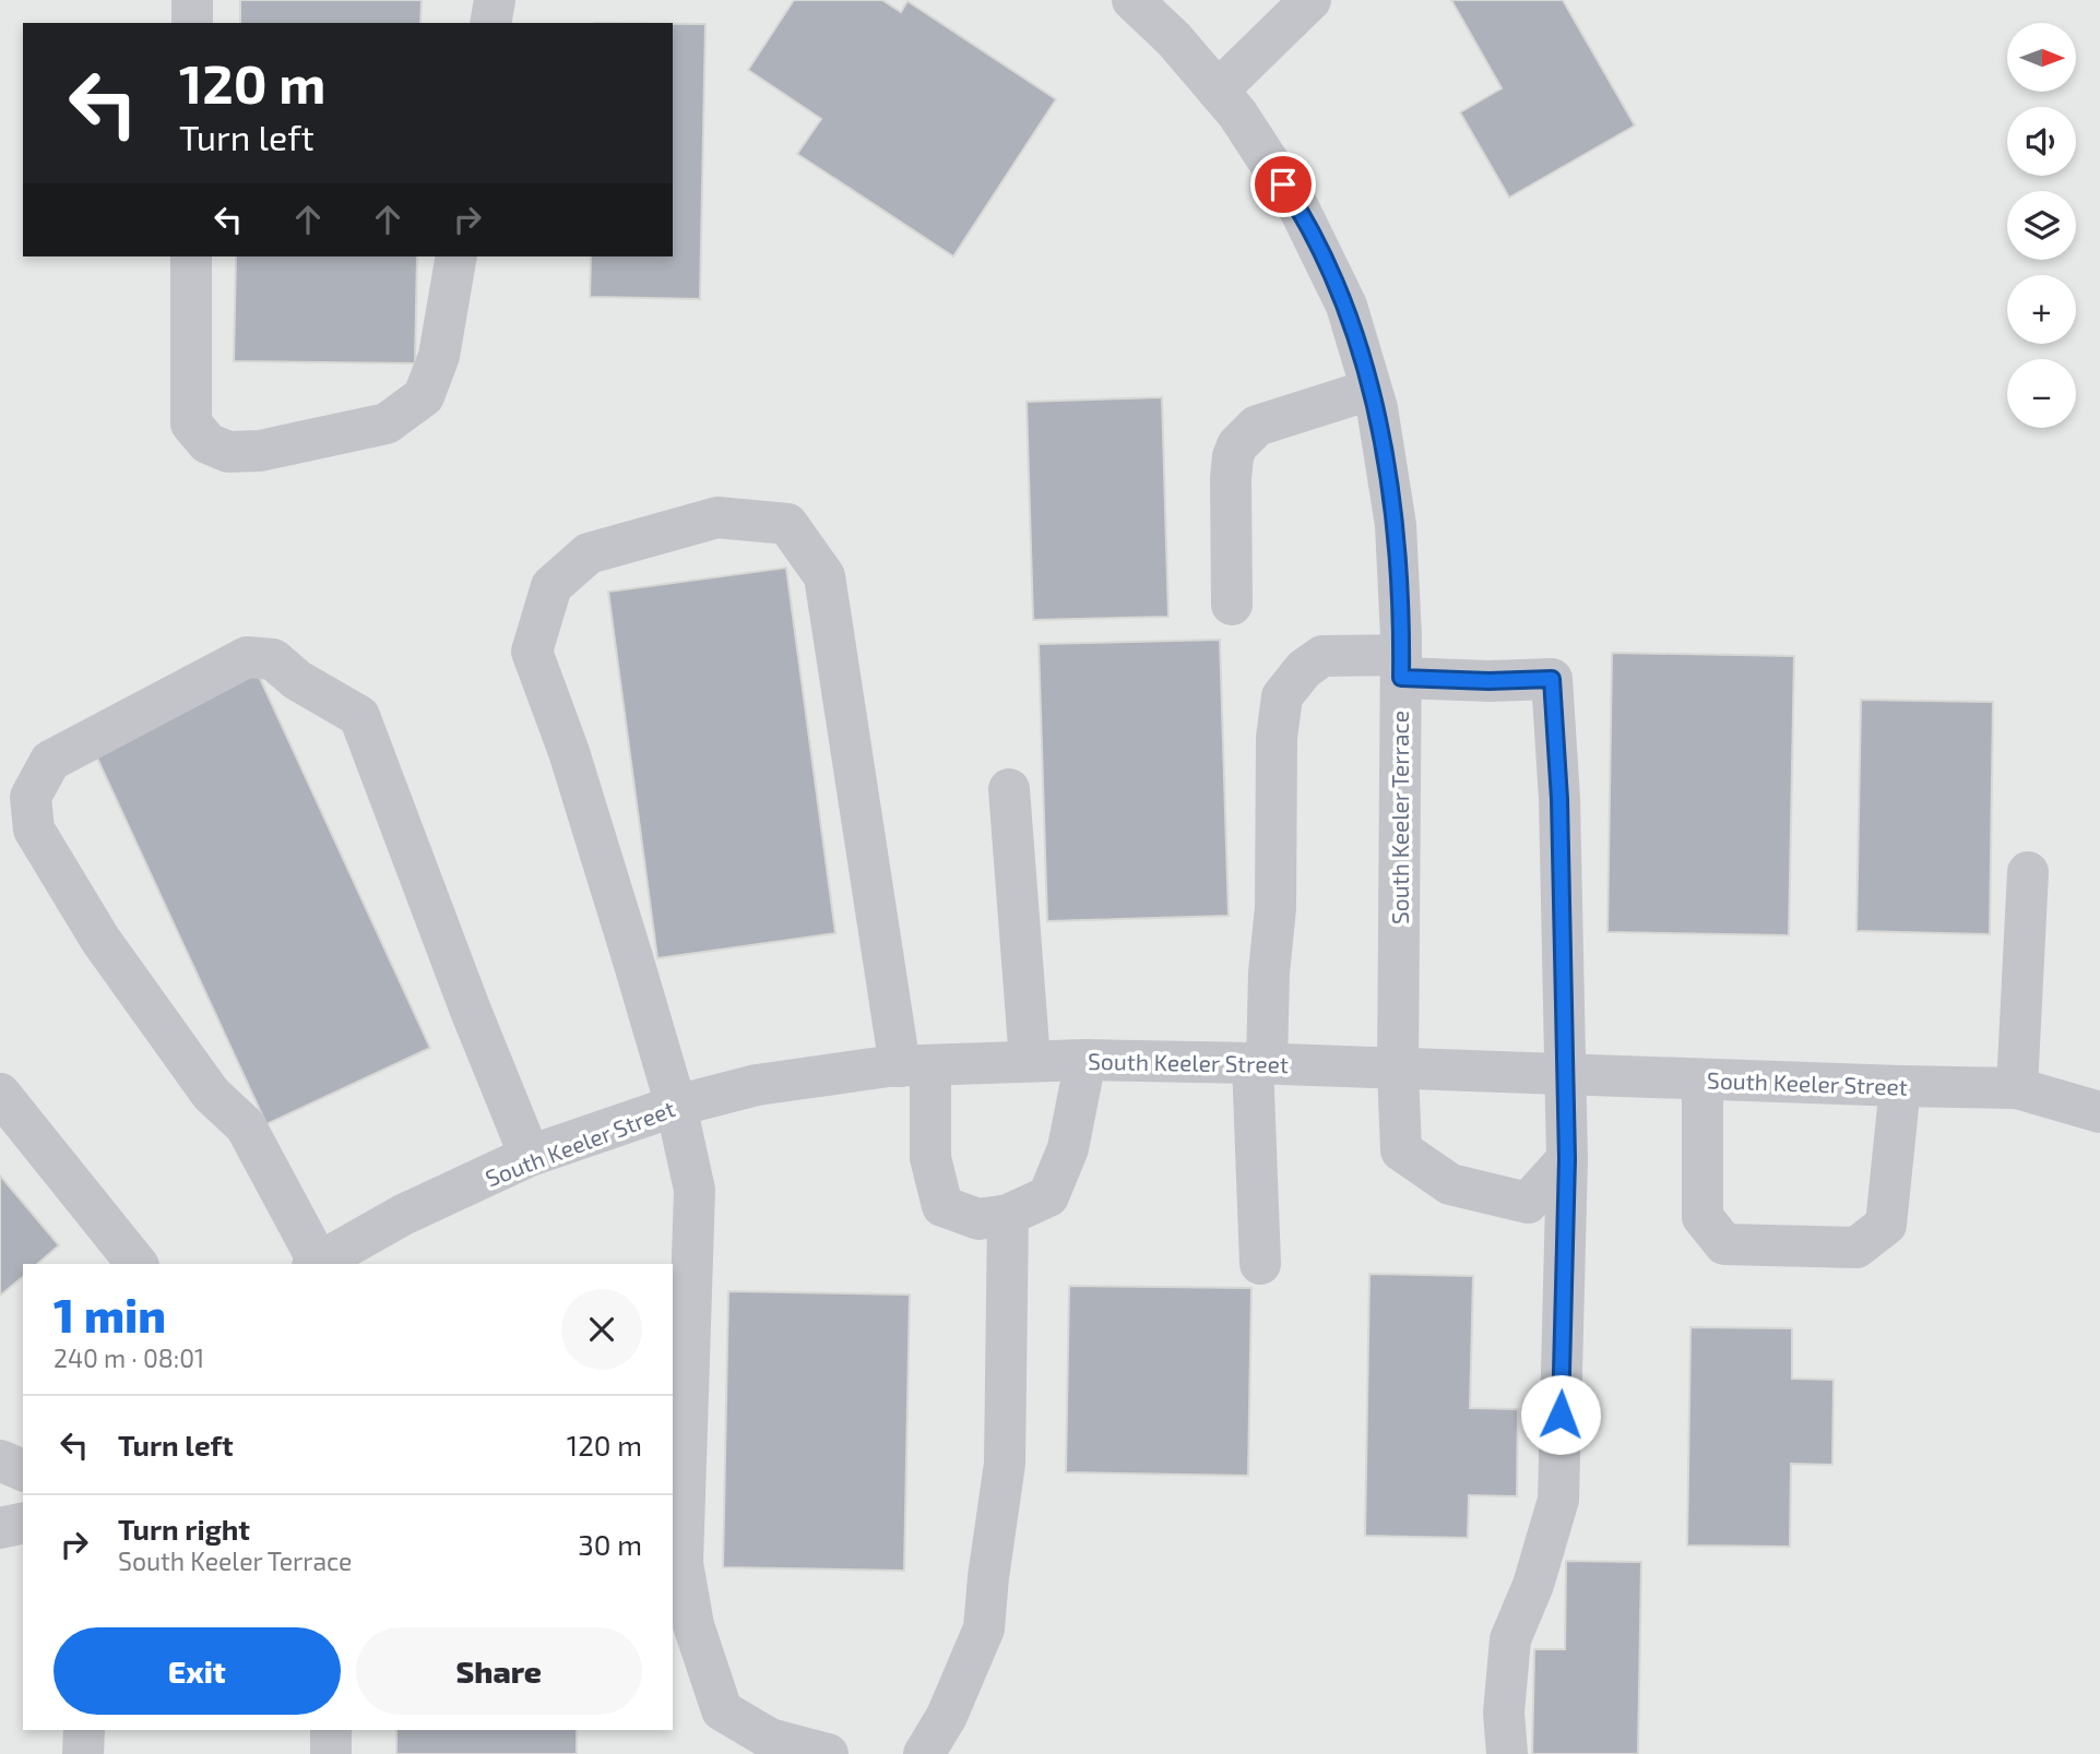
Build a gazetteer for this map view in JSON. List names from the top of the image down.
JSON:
{
  "streets": {
    "street": ["South Keeler Terrace", "South Keeler Street"]
  },
  "crossings": [
    ["South Keeler Terrace", "South Keeler Street"]
  ],
  "north": "right",
  "page": {
    "map_buttons": ["+", "−"],
    "turn": ["120 m", "Turn left"],
    "heading": ["1 min", "240 m · 08:01"],
    "list": [
      {
        "name": "Turn left",
        "value": "120 m"
      },
      {
        "name": "Turn right",
        "note": "South Keeler Terrace",
        "value": "30 m"
      }
    ],
    "buttons": ["Exit", "Share"]
  }
}
